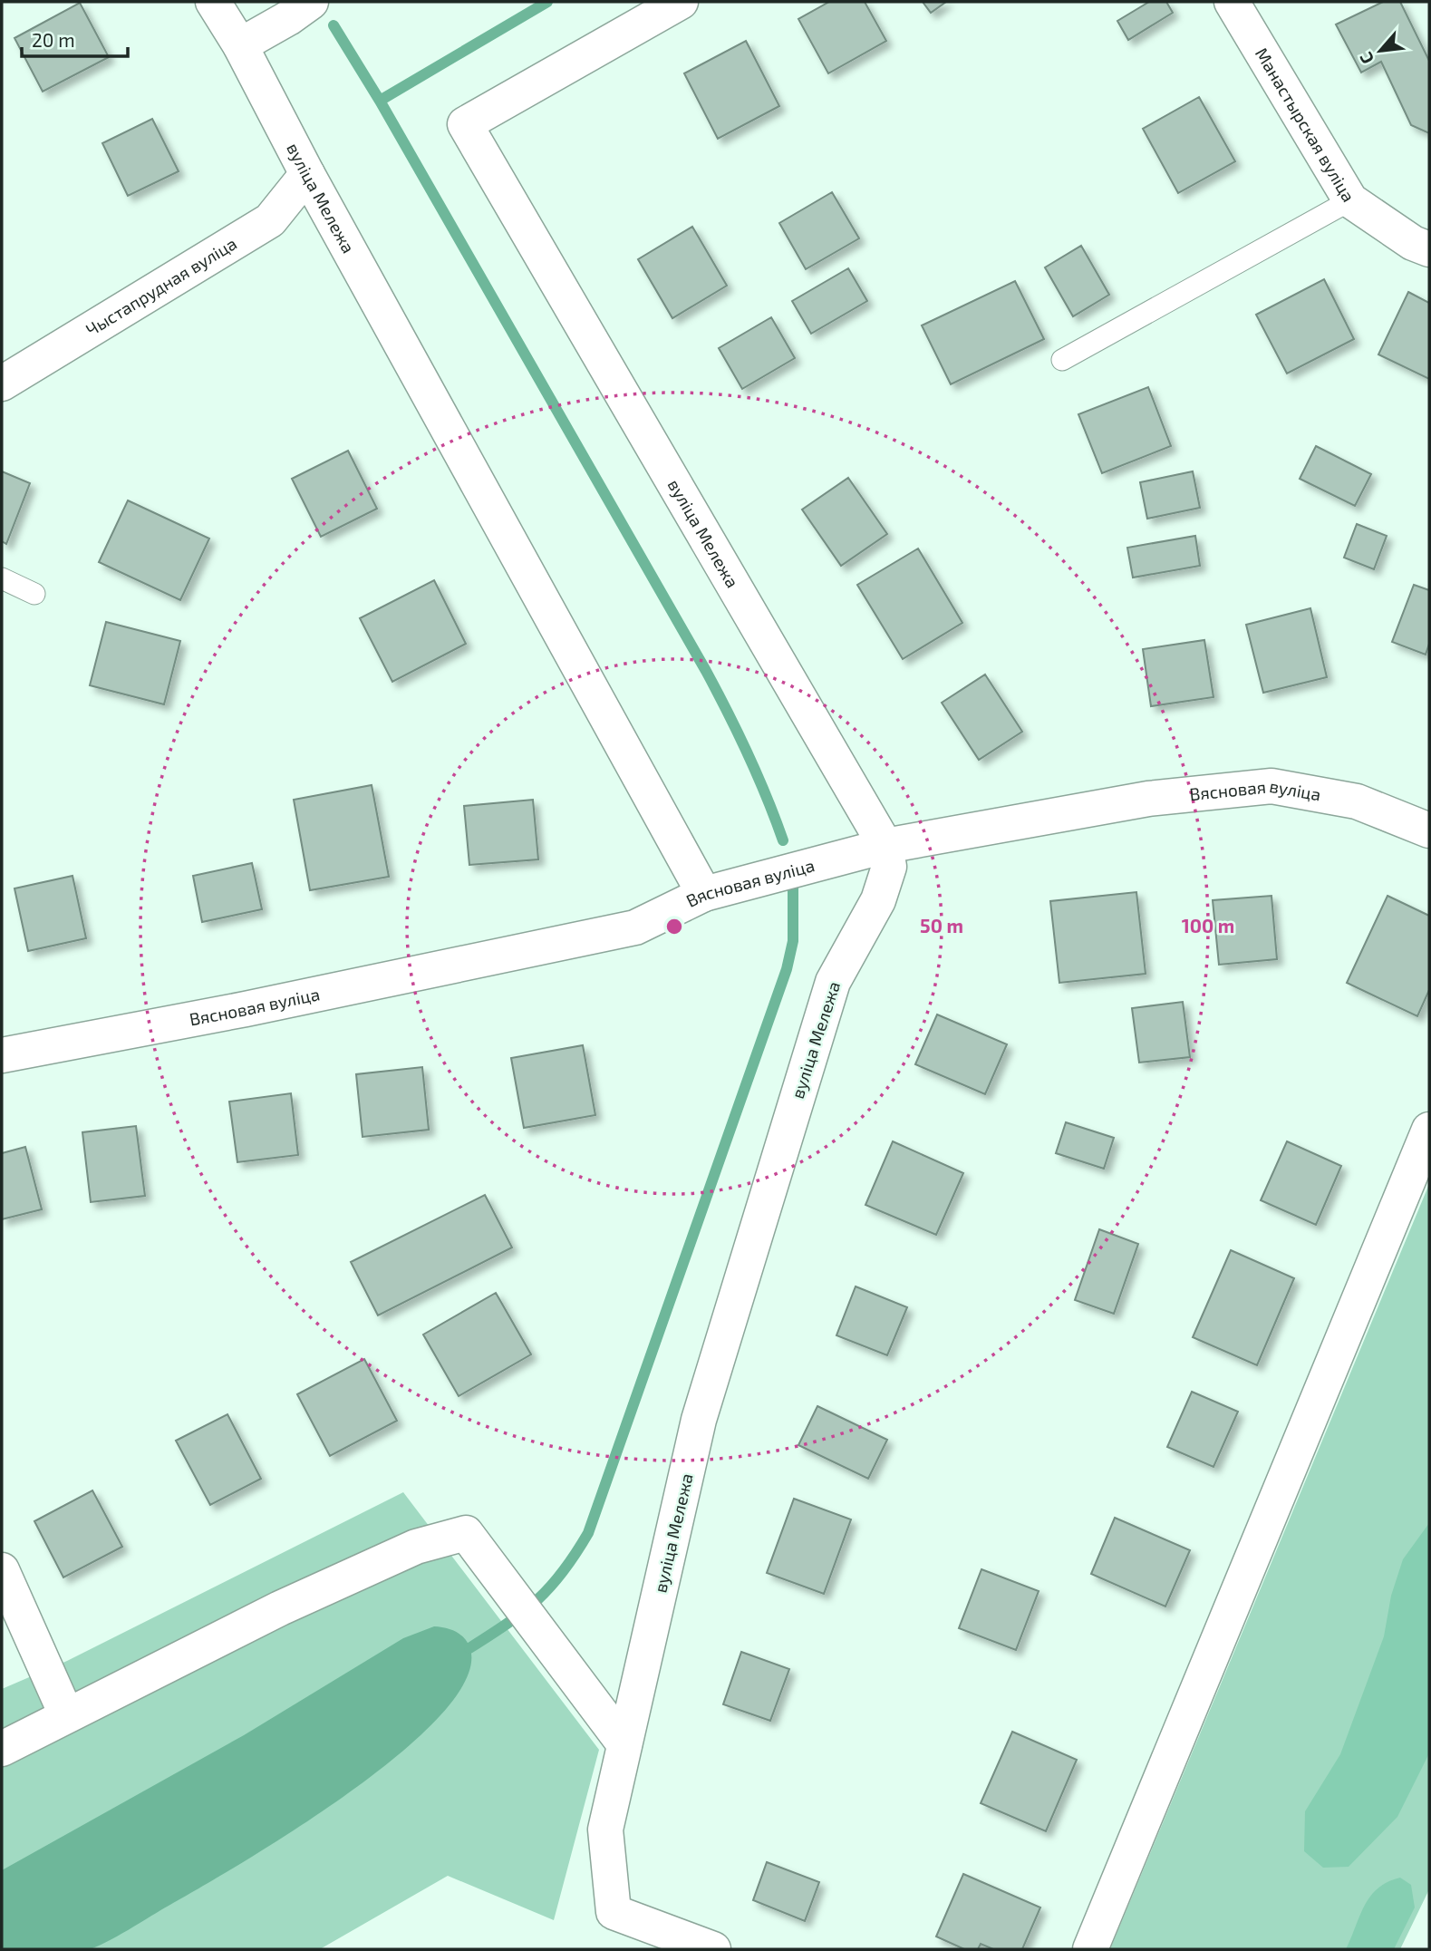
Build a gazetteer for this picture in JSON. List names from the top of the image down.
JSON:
{
  "streets": {
    "street": [
      "Манастырская вуліца",
      "вуліца Мележа",
      "Чыстапрудная вуліца",
      "Вясновая вуліца"
    ]
  },
  "crossings": [
    ["вуліца Мележа", "Чыстапрудная вуліца"],
    ["вуліца Мележа", "Вясновая вуліца"]
  ],
  "scale_bar": "20 m",
  "north": "bottom left",
  "rings": ["50 m", "100 m"]
}
